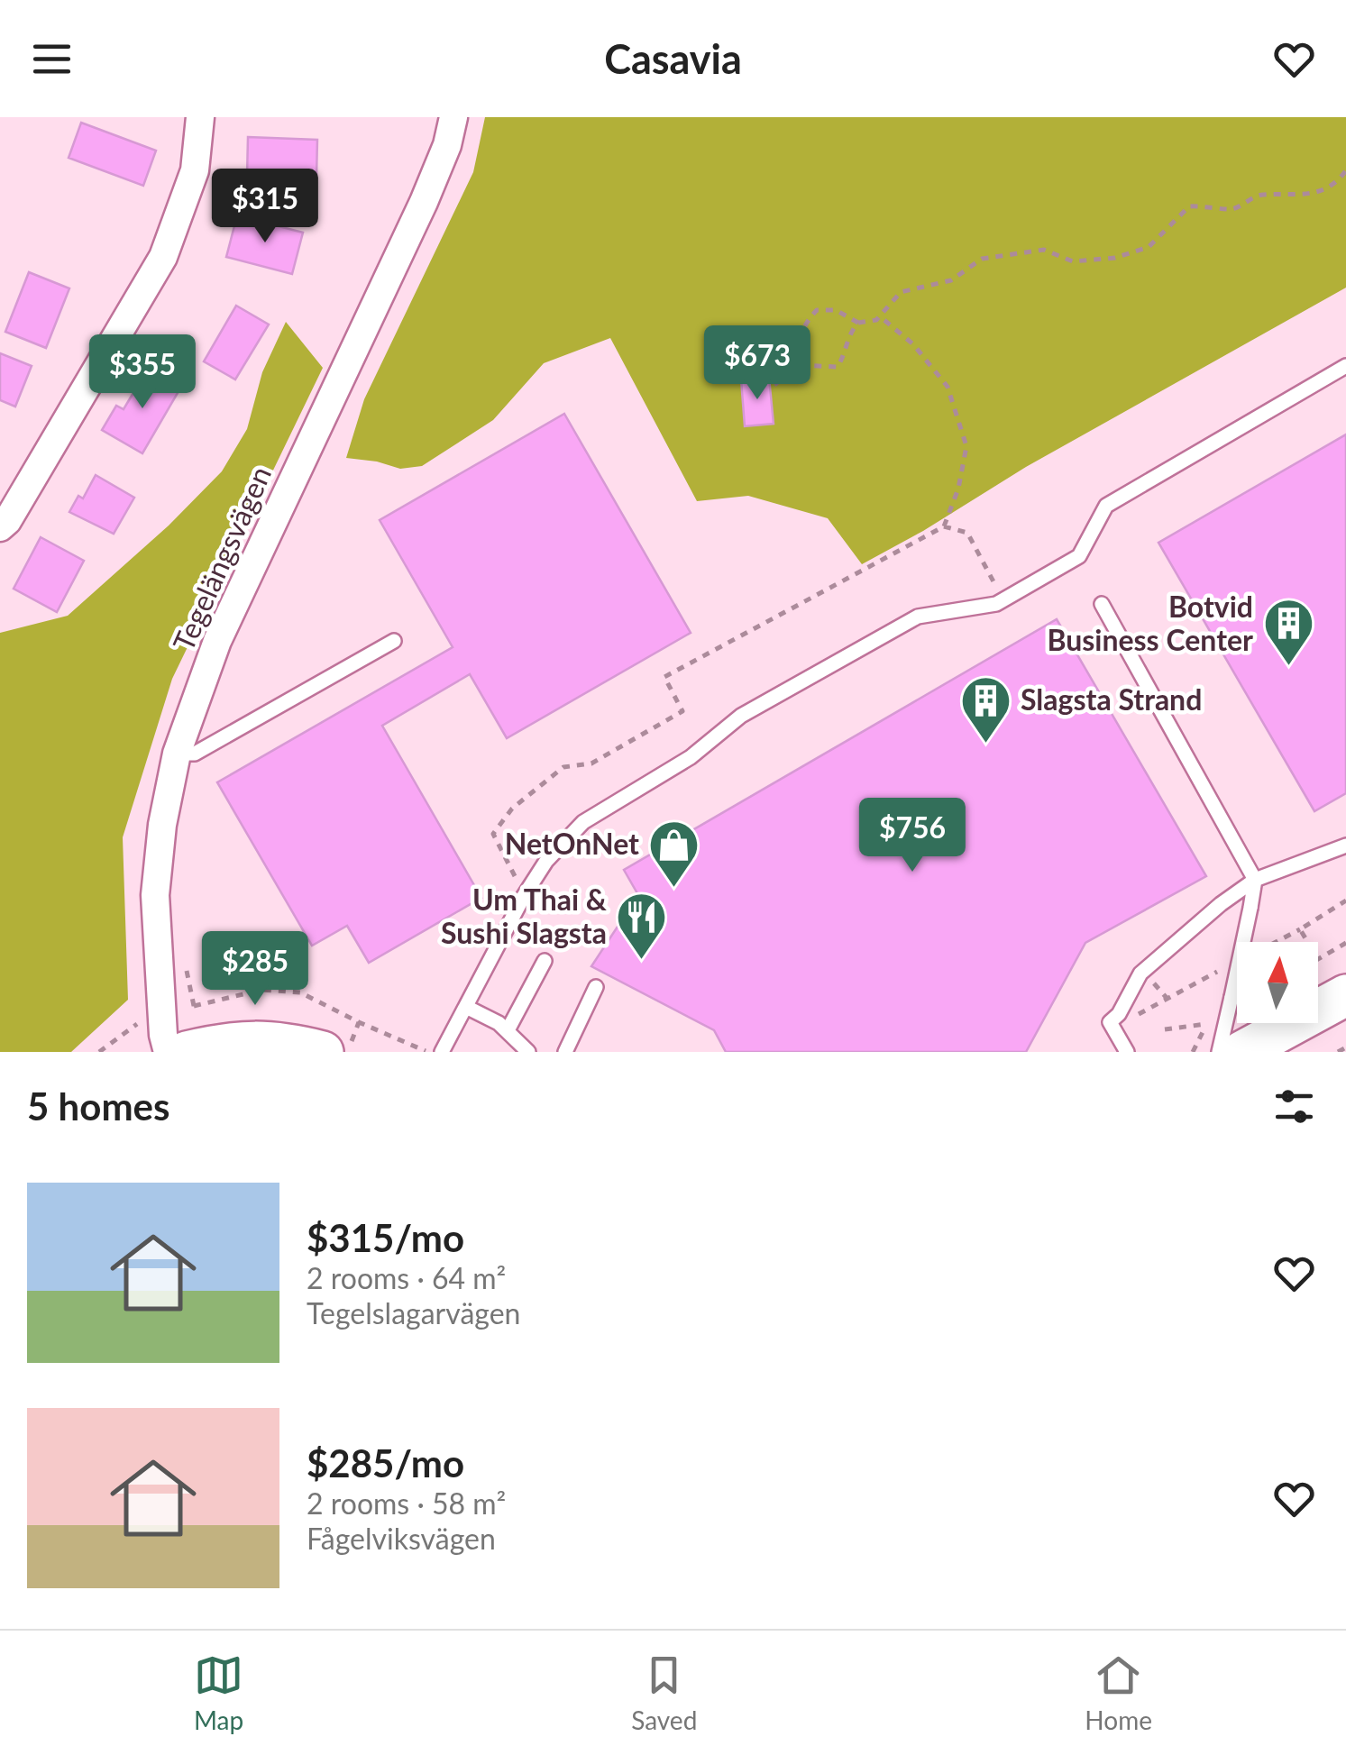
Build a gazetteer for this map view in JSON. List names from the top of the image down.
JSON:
{
  "streets": {
    "street": ["Tegelängsvägen"]
  },
  "places": {
    "building": ["Botvid Business Center", "Slagsta Strand"],
    "shop": ["NetOnNet"],
    "restaurant": ["Um Thai & Sushi Slagsta"]
  },
  "north": "top",
  "page": {
    "header": "Casavia",
    "price": [
      "$315",
      "$673",
      "$355",
      "$756",
      "$285"
    ],
    "heading": "5 homes",
    "list": [
      {
        "name": "$315/mo",
        "note": "2 rooms · 64 m² · Tegelslagarvägen"
      },
      {
        "name": "$285/mo",
        "note": "2 rooms · 58 m² · Fågelviksvägen"
      }
    ],
    "tabs": ["Map", "Saved", "Home"]
  }
}
